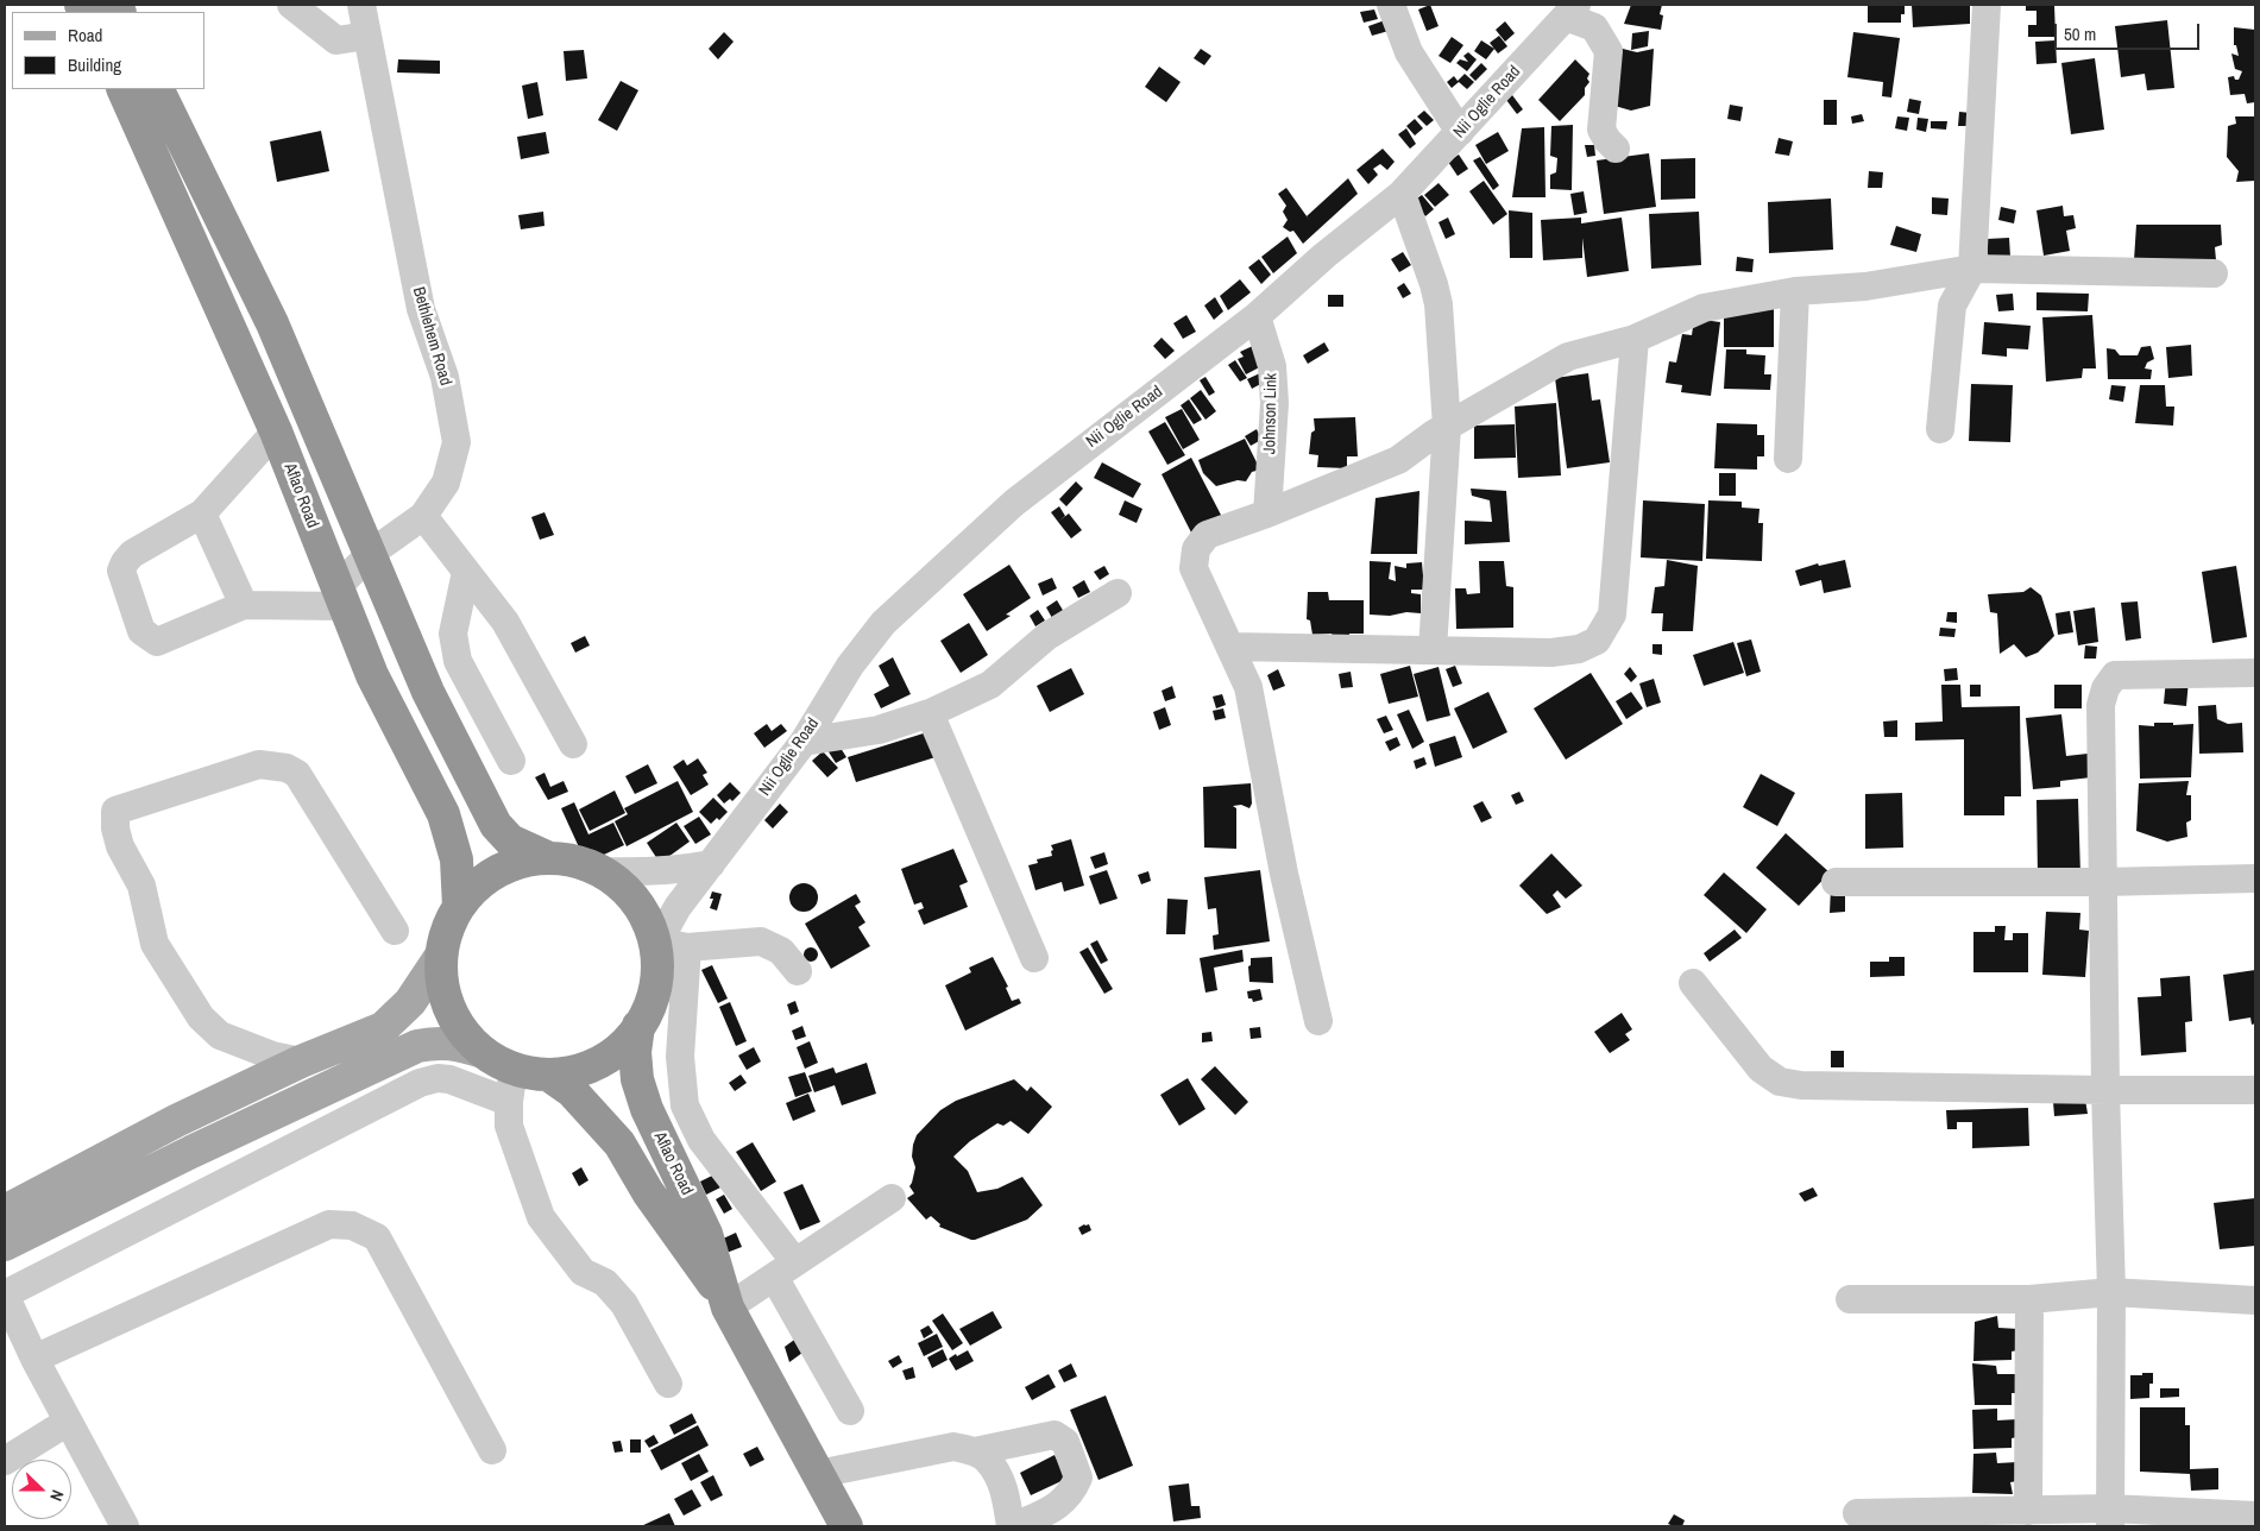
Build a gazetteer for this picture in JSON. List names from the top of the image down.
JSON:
{
  "streets": {
    "highway": ["Aflao Road"],
    "street": ["Nii Oglie Road", "Bethlehem Road", "Johnson Link"]
  },
  "crossings": [
    ["Nii Oglie Road", "Johnson Link"],
    ["Bethlehem Road", "Aflao Road"]
  ],
  "legend": ["Road", "Building"],
  "scale_bar": "50 m",
  "north": "right"
}
